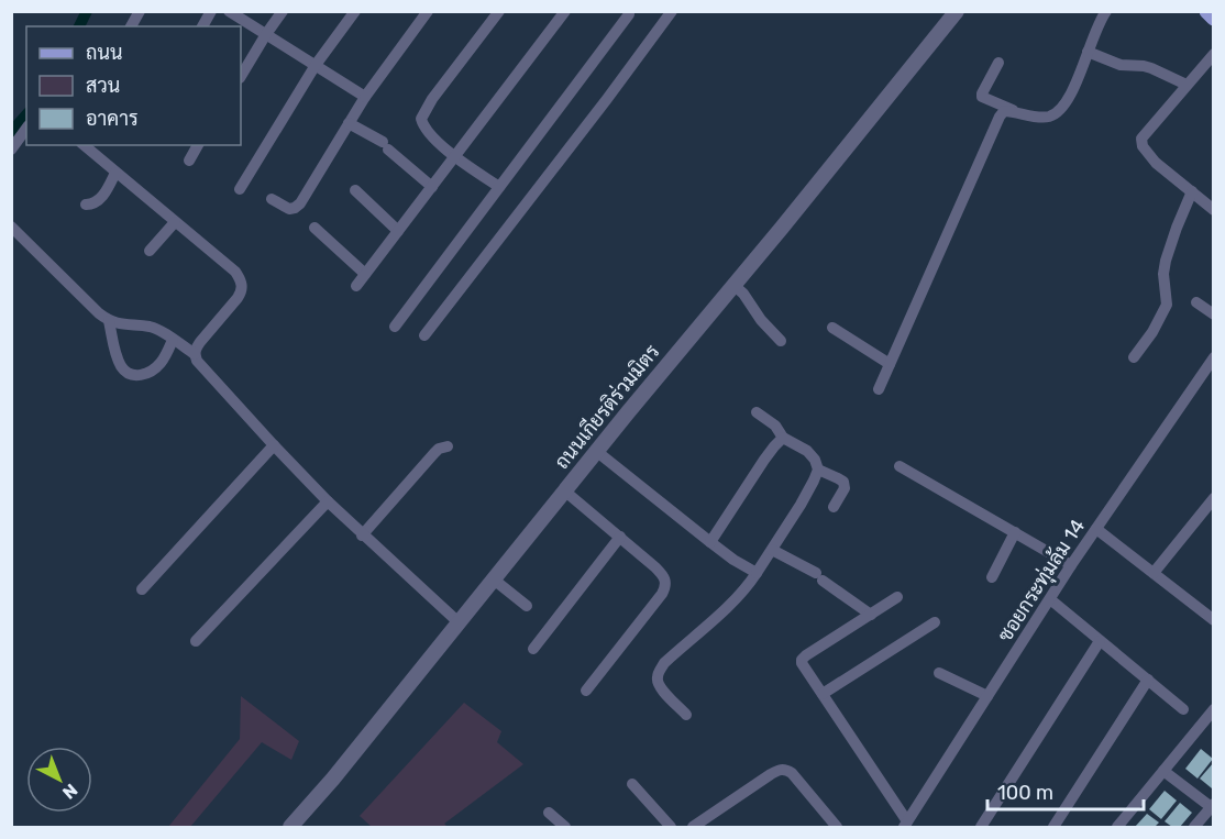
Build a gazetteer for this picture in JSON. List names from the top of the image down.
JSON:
{
  "streets": {
    "street": ["ถนนเกียรติร่วมมิตร", "ซอยกระทุ่มล้ม 14"]
  },
  "legend": ["ถนน", "สวน", "อาคาร"],
  "scale_bar": "100 m",
  "north": "bottom right"
}
